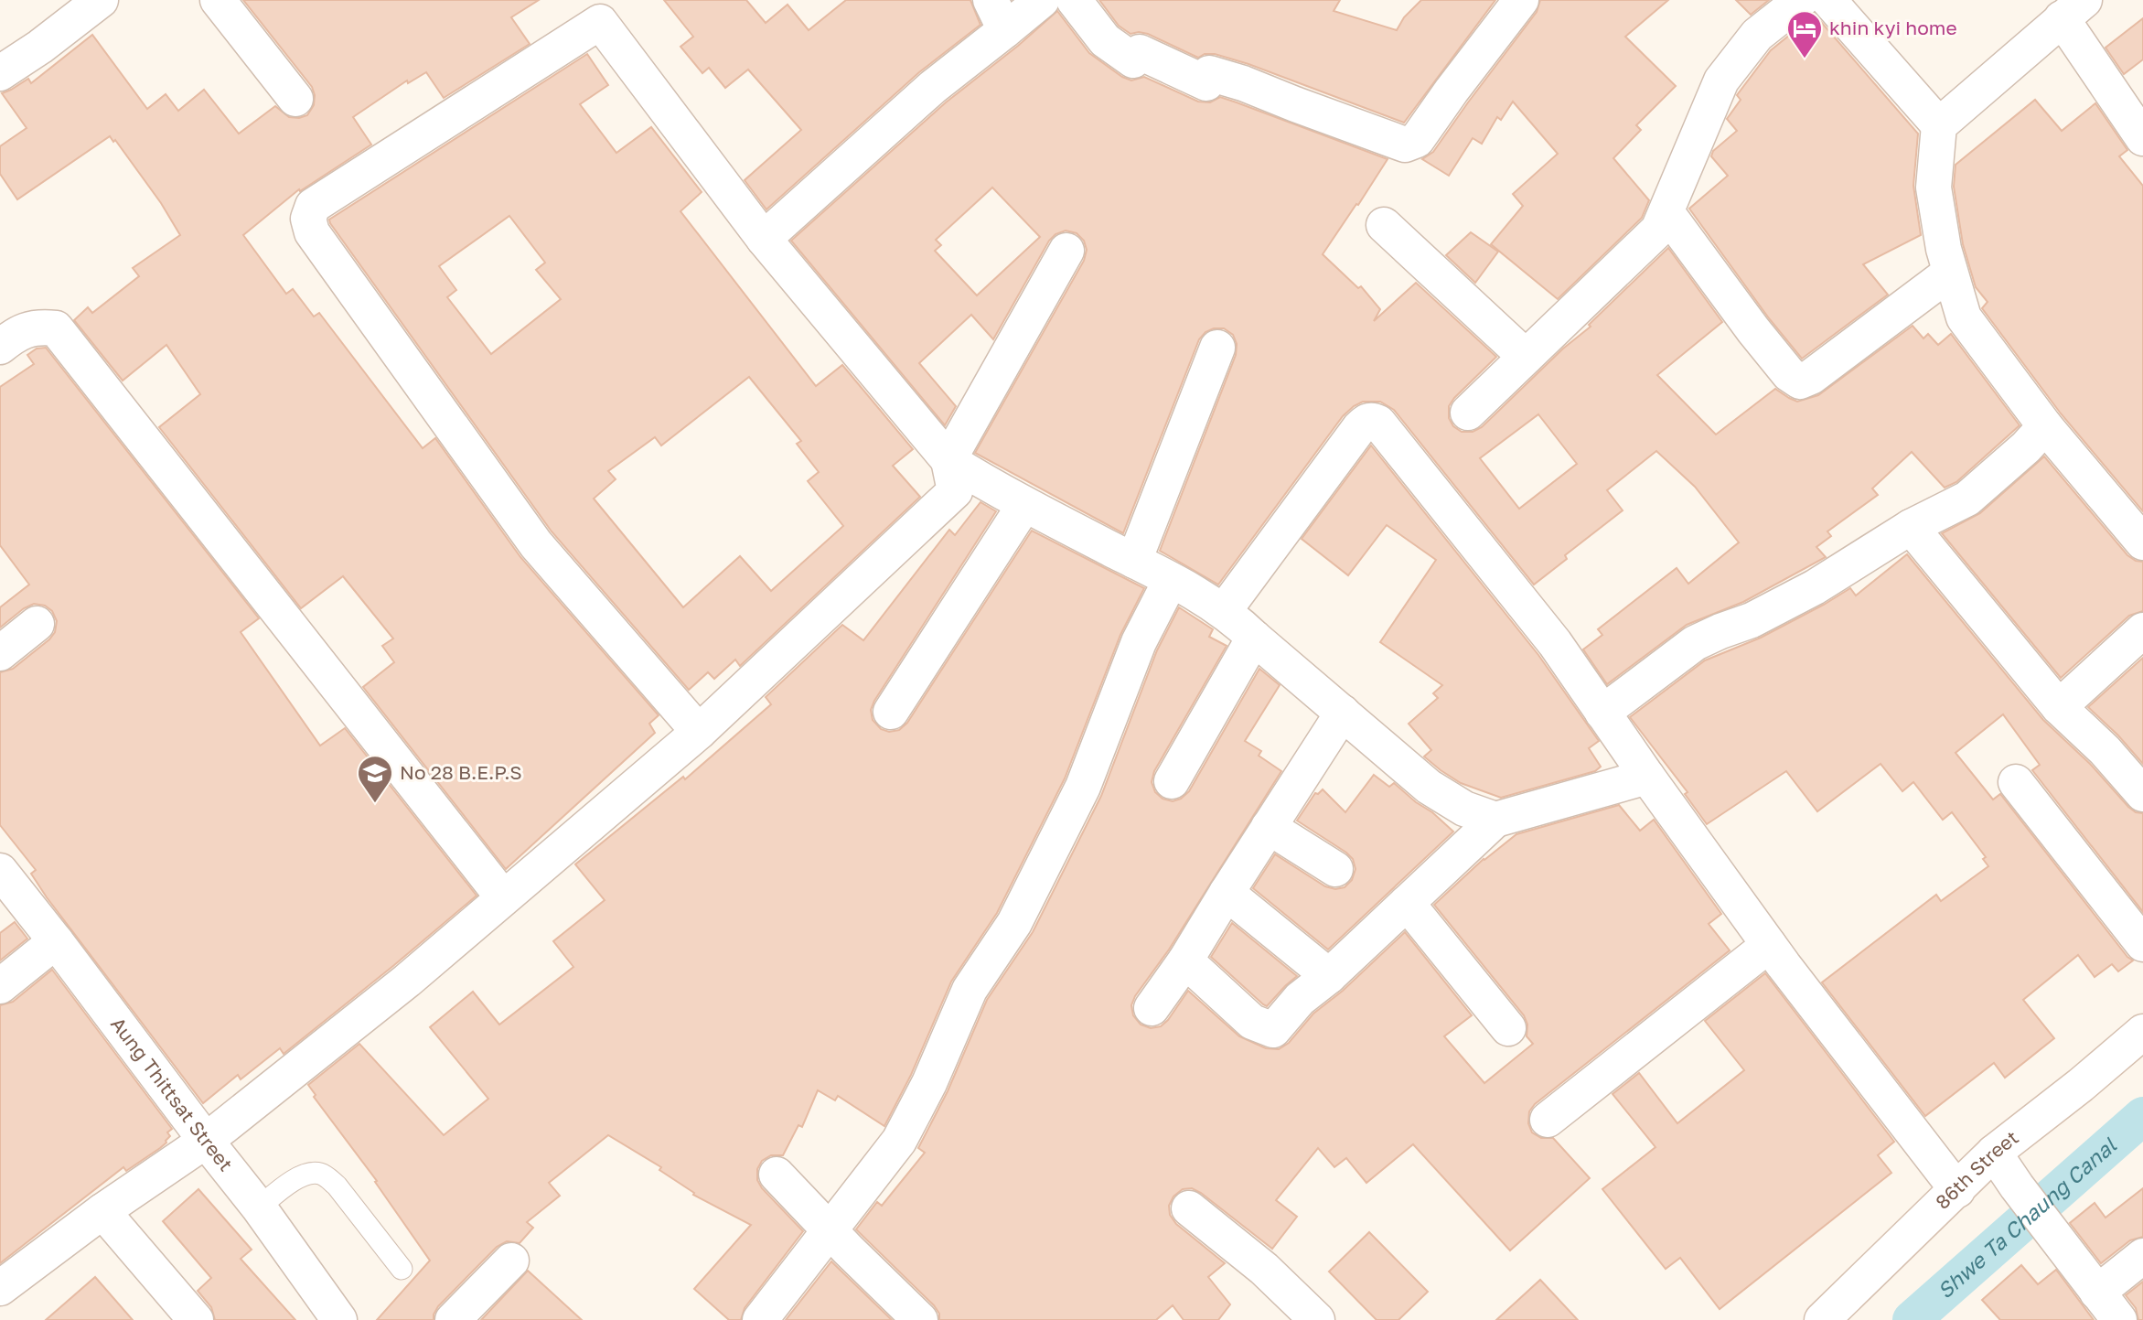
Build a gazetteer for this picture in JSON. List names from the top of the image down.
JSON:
{
  "streets": {
    "street": ["Aung Thittsat Street", "86th Street"]
  },
  "water": ["Shwe Ta Chaung Canal"],
  "places": {
    "hotel": ["khin kyi home"],
    "school or university": ["No 28 B.E.P.S"]
  }
}
